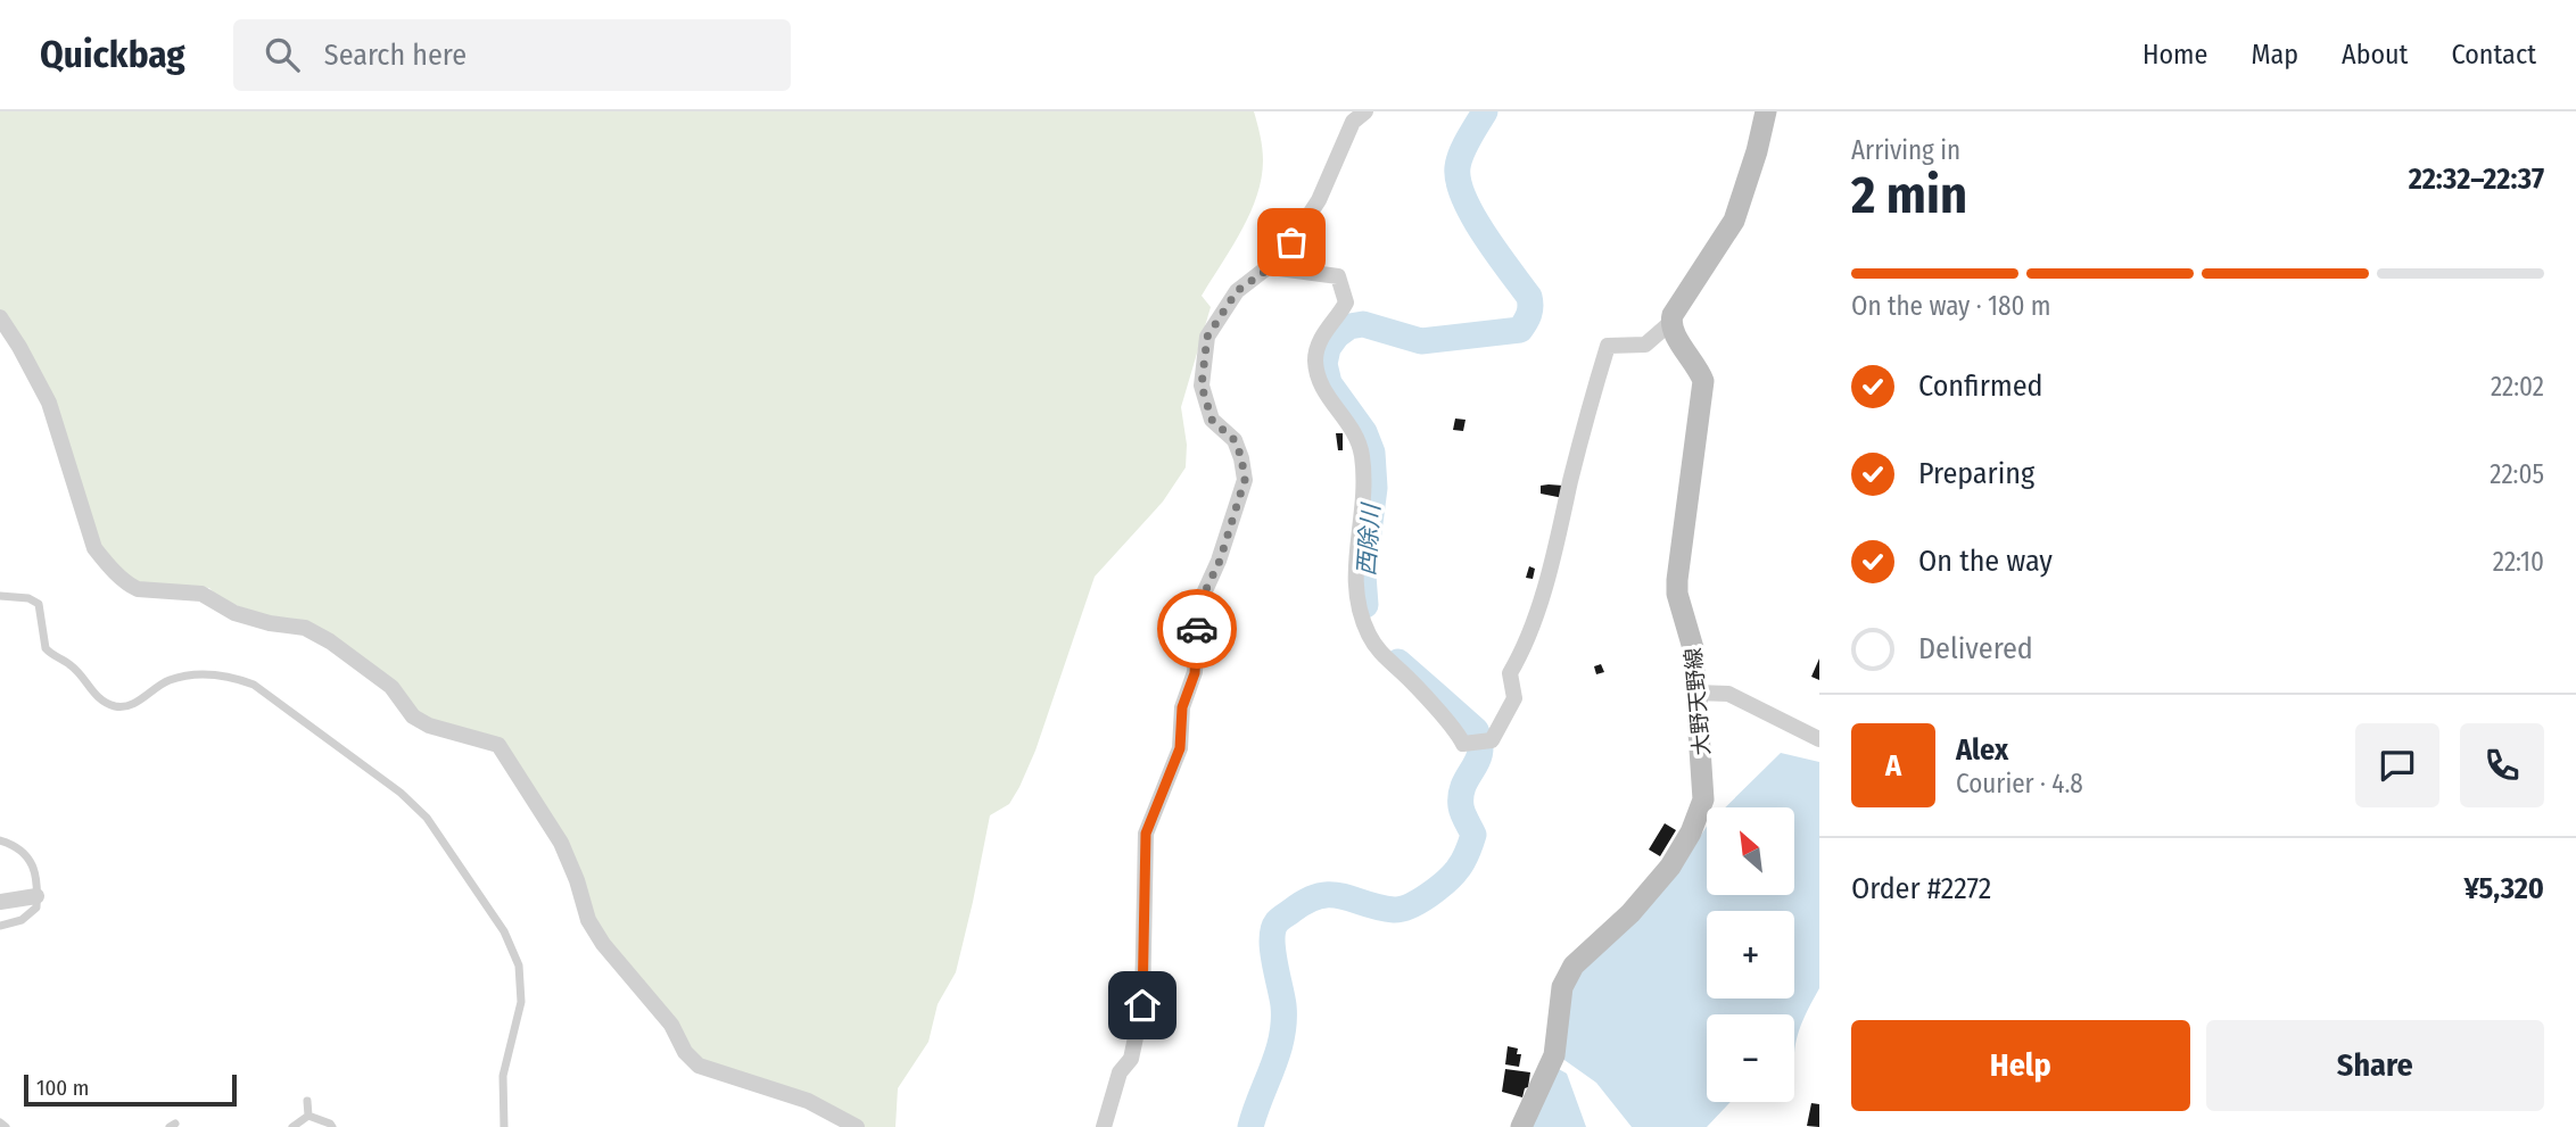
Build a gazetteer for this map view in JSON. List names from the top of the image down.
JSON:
{
  "streets": {
    "main road": ["大野天野線"]
  },
  "water": ["西除川"],
  "scale_bar": "100 m",
  "north": "top left",
  "page": {
    "header": "Quickbag",
    "search": "Search here",
    "nav": [
      "Home",
      "Map",
      "About",
      "Contact"
    ],
    "heading": ["2 min", "Arriving in", "22:32–22:37"],
    "panel": [
      "Alex",
      "Courier · 4.8",
      "Order #2272",
      "¥5,320"
    ],
    "bar": "On the way · 180 m",
    "list": [
      ["Confirmed", "22:02"],
      ["Preparing", "22:05"],
      ["On the way", "22:10"],
      "Delivered"
    ],
    "round": "A",
    "map_buttons": ["+", "−"],
    "buttons": ["Help", "Share"],
    "scale": "100 m"
  }
}
